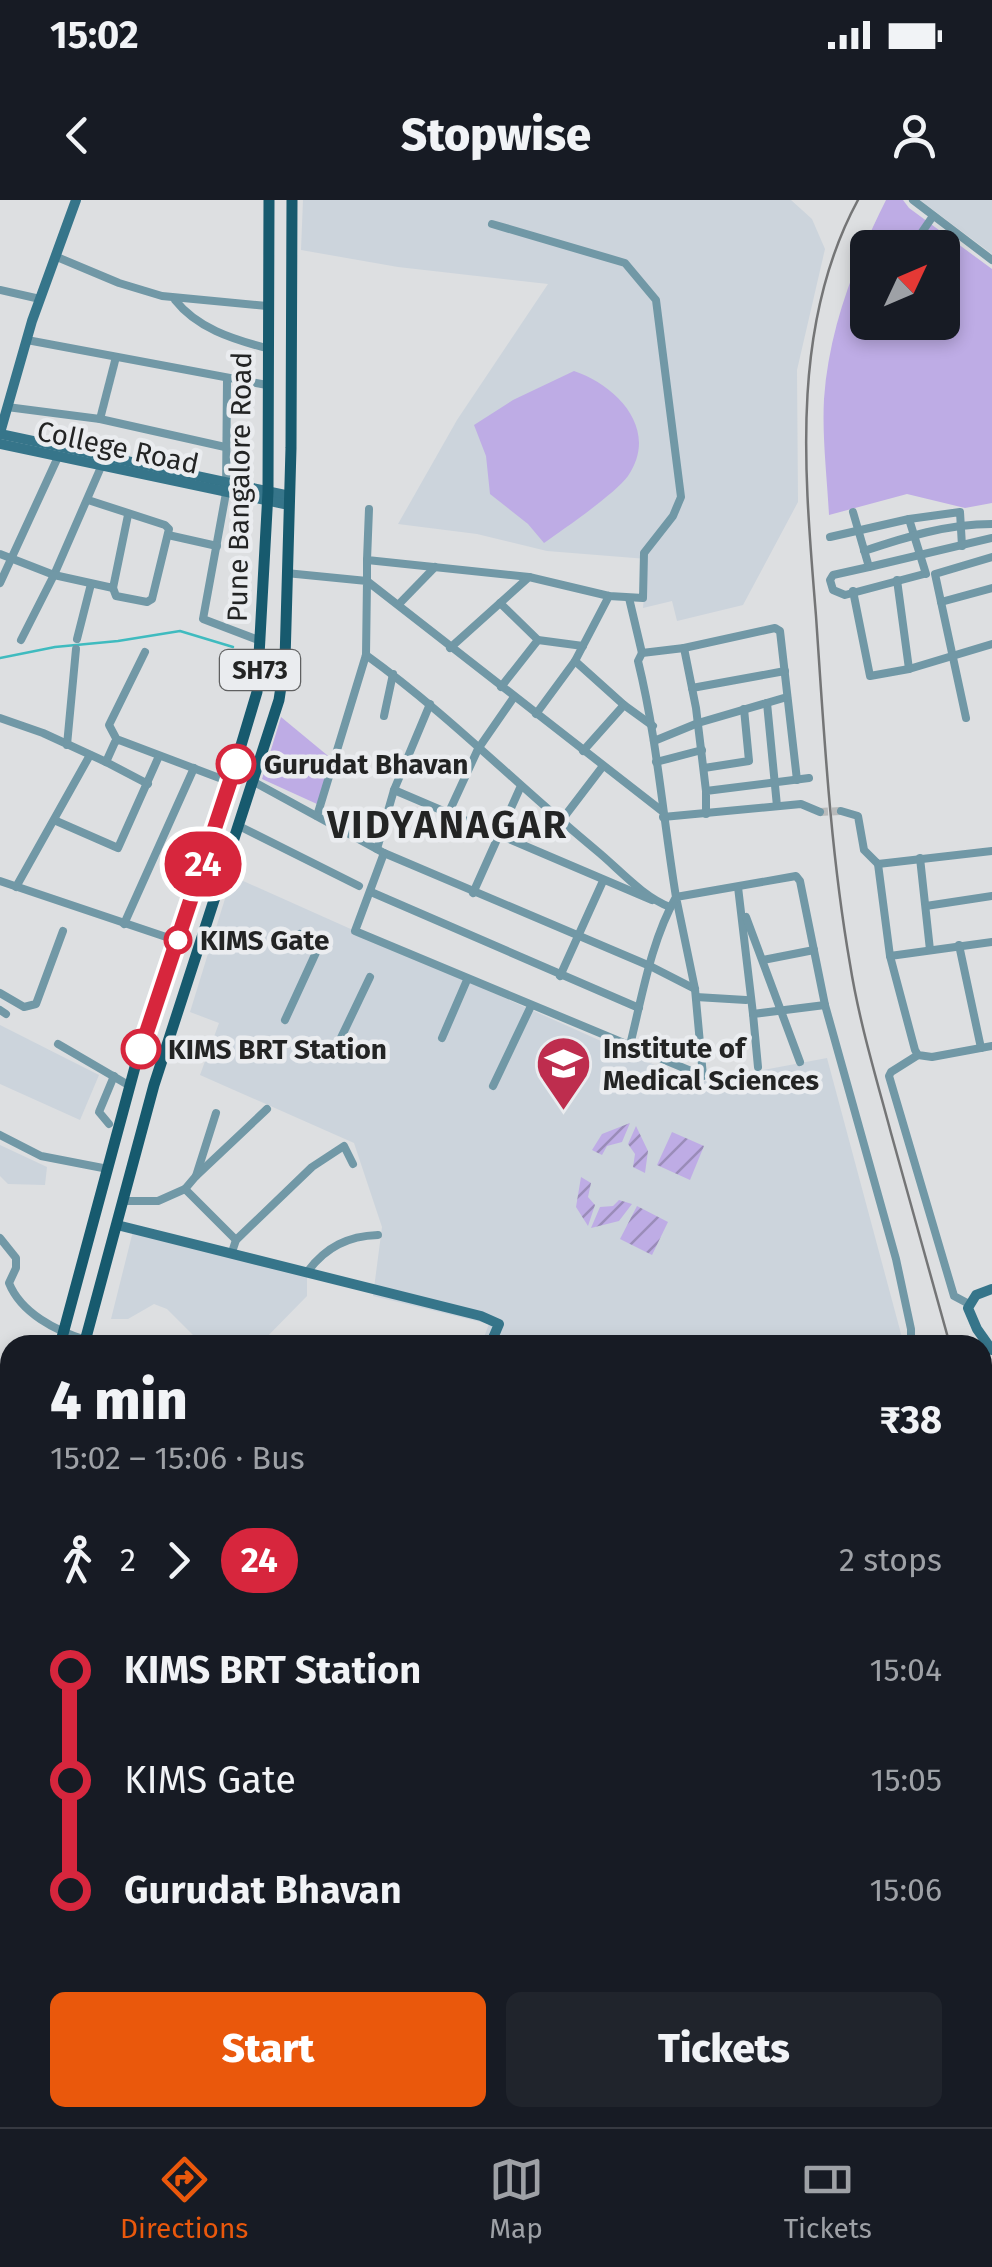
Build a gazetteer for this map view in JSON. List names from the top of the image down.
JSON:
{
  "streets": {
    "main road": ["College Road", "Pune Bangalore Road", "SH73"]
  },
  "districts": ["VIDYANAGAR"],
  "places": {
    "other": ["Gurudat Bhavan", "KIMS Gate", "KIMS BRT Station"],
    "school or university": ["Institute of Medical Sciences"]
  },
  "lines": ["bus line 24"],
  "north": "top right",
  "page": {
    "status": "15:02",
    "header": "Stopwise",
    "on_map": "24",
    "heading": ["4 min", "15:02 – 15:06 · Bus", "₹38"],
    "legs": ["2", "24", "2 stops"],
    "list": [
      {
        "name": "KIMS BRT Station",
        "value": "15:04"
      },
      {
        "name": "KIMS Gate",
        "value": "15:05"
      },
      {
        "name": "Gurudat Bhavan",
        "value": "15:06"
      }
    ],
    "buttons": ["Start", "Tickets"],
    "tabs": ["Directions", "Map", "Tickets"]
  }
}
